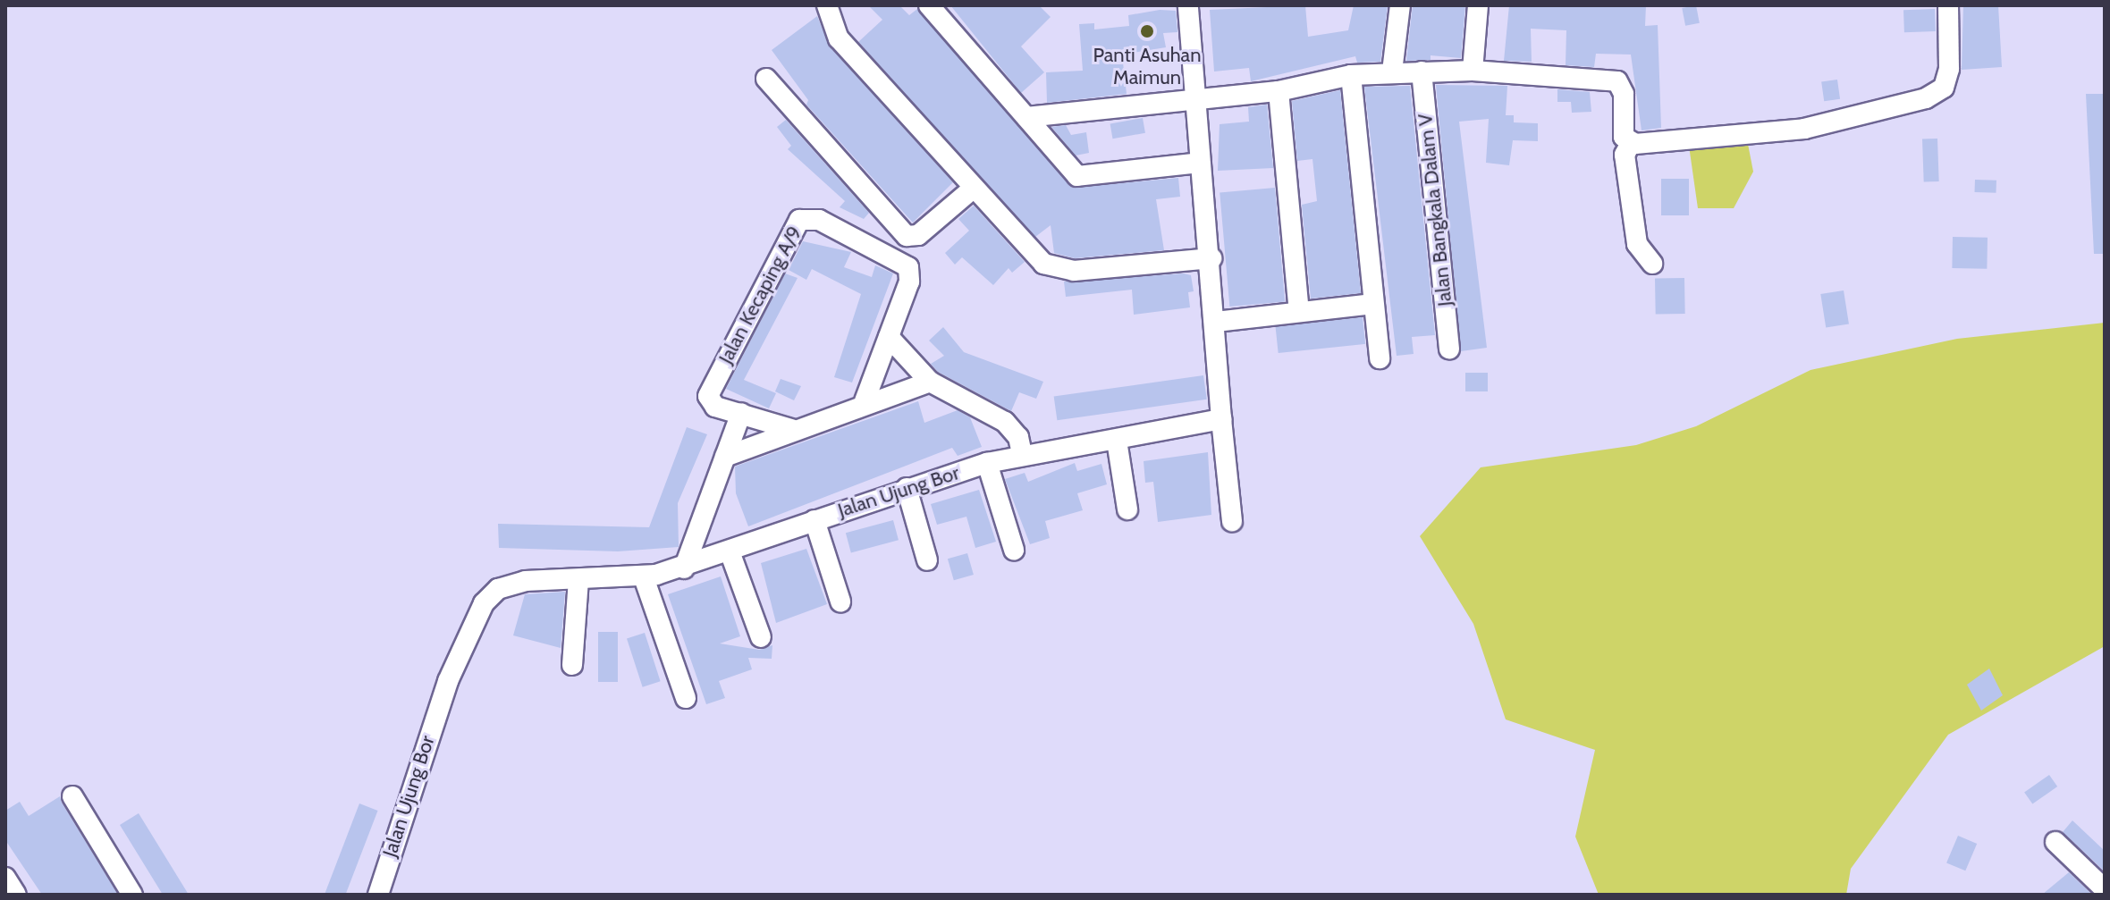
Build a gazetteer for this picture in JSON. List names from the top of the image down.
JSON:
{
  "streets": {
    "street": ["Jalan Bangkala Dalam V", "Jalan Kecaping A/9", "Jalan Ujung Bor"]
  },
  "places": ["Panti Asuhan Maimun"]
}
